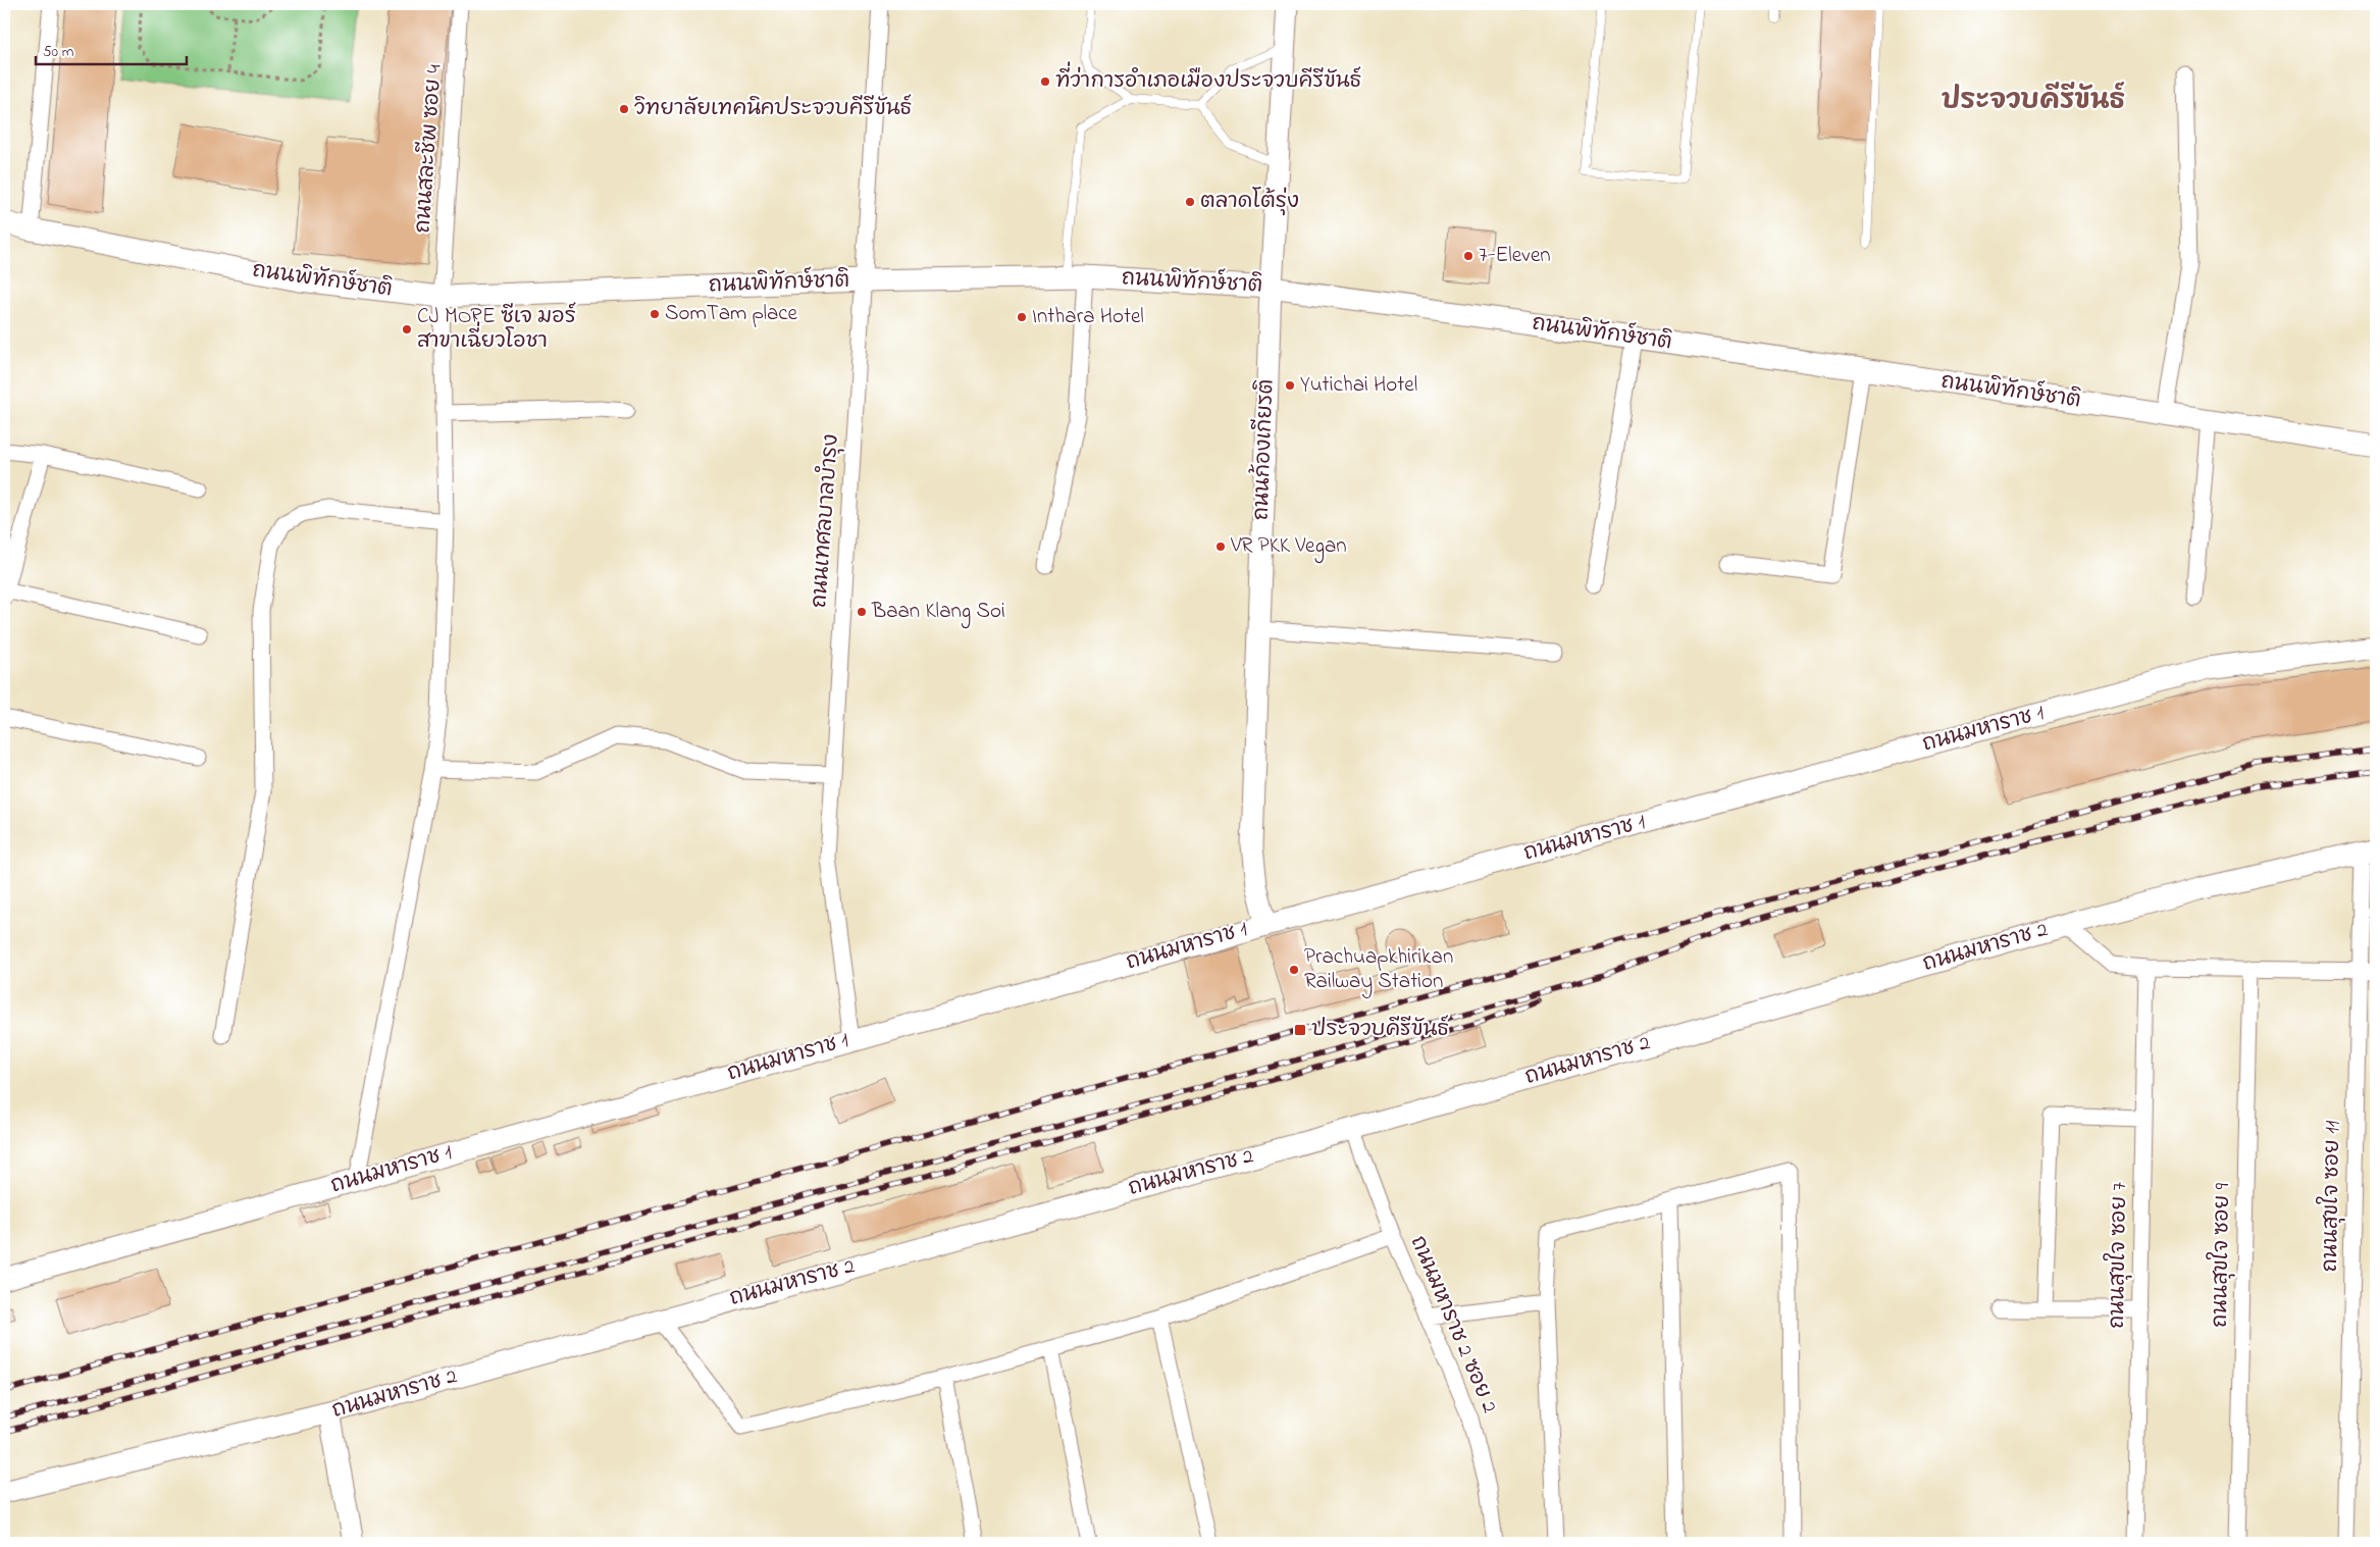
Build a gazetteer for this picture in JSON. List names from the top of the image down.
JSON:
{
  "streets": {
    "street": [
      "ถนนสละชีพ ซอย 4",
      "ถนนพิทักษ์ชาติ",
      "ถนนก้องเกียรติ",
      "ถนนเทศลบาลบำรุง",
      "ถนนมหาราช 1",
      "ถนนมหาราช 2",
      "ถนนสุขใจ ซอย 11",
      "ถนนสุขใจ ซอย 7",
      "ถนนสุขใจ ซอย 9",
      "ถนนมหาราช 2 ซอย 2"
    ]
  },
  "crossings": [
    ["ถนนสละชีพ ซอย 4", "ถนนพิทักษ์ชาติ"],
    ["ถนนสละชีพ ซอย 4", "ถนนมหาราช 1"],
    ["ถนนพิทักษ์ชาติ", "ถนนก้องเกียรติ"],
    ["ถนนพิทักษ์ชาติ", "ถนนเทศลบาลบำรุง"],
    ["ถนนก้องเกียรติ", "ถนนมหาราช 1"],
    ["ถนนเทศลบาลบำรุง", "ถนนมหาราช 1"],
    ["ถนนมหาราช 2", "ถนนสุขใจ ซอย 11"],
    ["ถนนมหาราช 2", "ถนนมหาราช 2 ซอย 2"]
  ],
  "districts": ["ประจวบคีรีขันธ์"],
  "places": {
    "other": [
      "ที่ว่าการอำเภอเมืองประจวบคีรีขันธ์",
      "วิทยาลัยเทคนิคประจวบคีรีขันธ์",
      "ตลาดโต้รุ่ง",
      "7-Eleven",
      "SomTam place",
      "Inthara Hotel",
      "CJ MORE ซีเจ มอร์ สาขาเฉี่ยวโอชา",
      "Yutichai Hotel",
      "VR PKK Vegan",
      "Baan Klang Soi",
      "Prachuapkhirikan Railway Station"
    ],
    "transit": ["ประจวบคีรีขันธ์"]
  },
  "scale_bar": "50 m"
}
